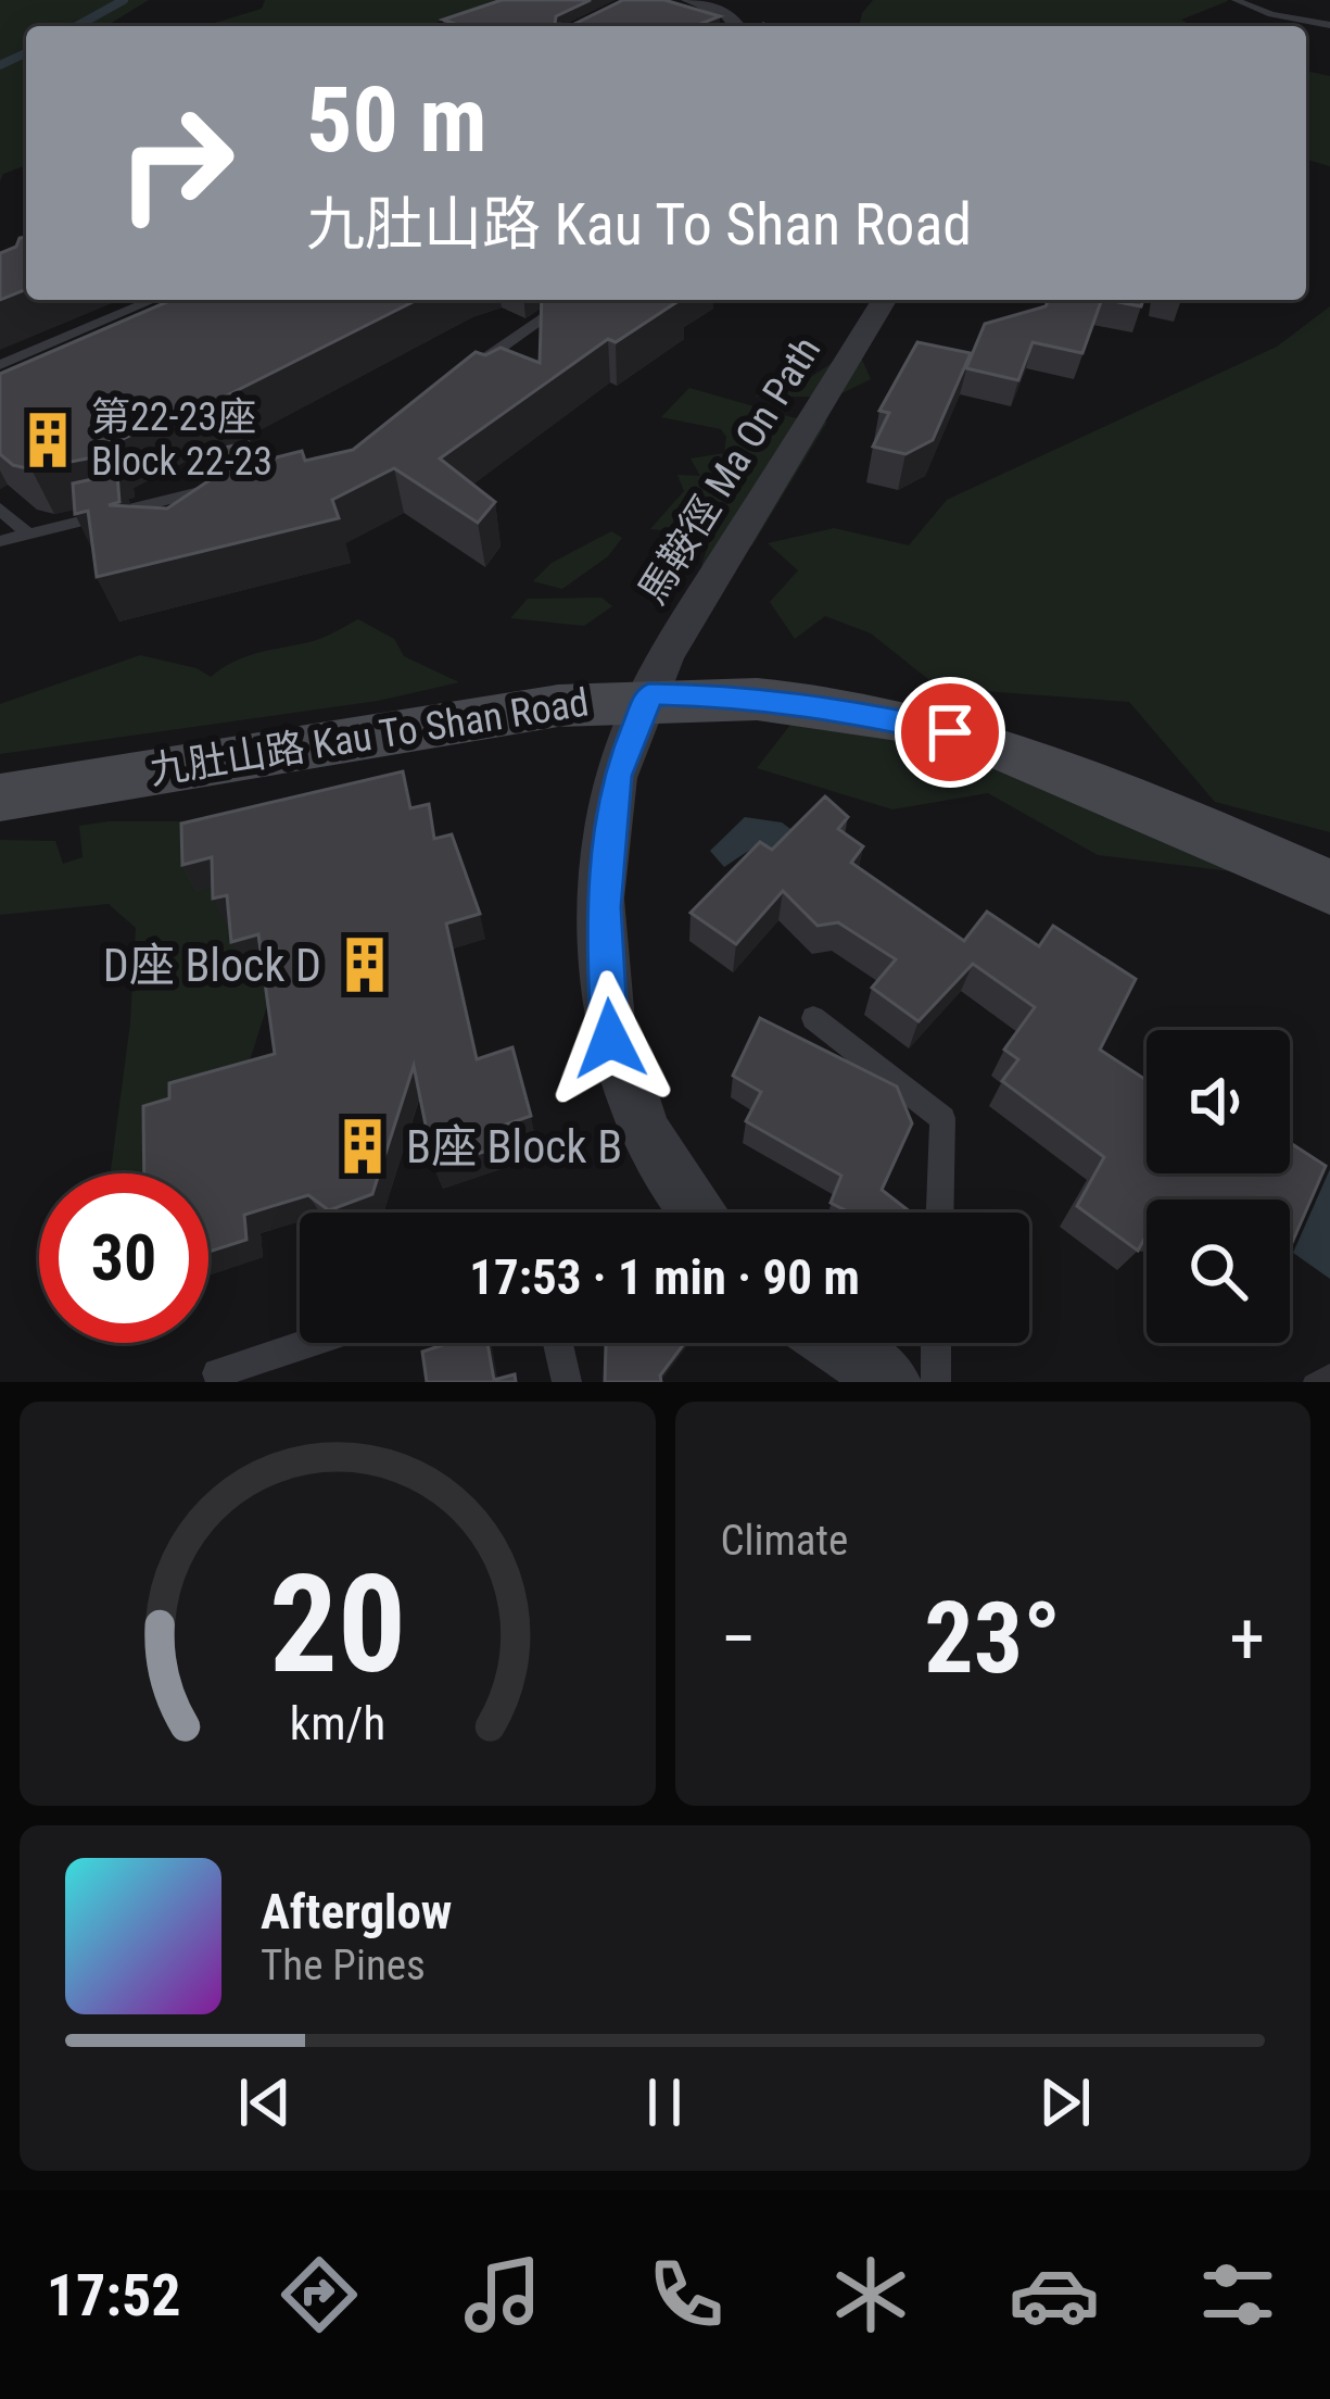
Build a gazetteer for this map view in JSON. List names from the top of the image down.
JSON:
{
  "streets": {
    "street": ["馬鞍徑 Ma On Path", "九肚山路 Kau To Shan Road"]
  },
  "crossings": [
    ["馬鞍徑 Ma On Path", "九肚山路 Kau To Shan Road"]
  ],
  "places": {
    "building": ["第22-23座 Block 22-23", "D座 Block D", "B座 Block B"]
  },
  "page": {
    "turn": ["50 m", "九肚山路 Kau To Shan Road"],
    "limit": "30",
    "trip": "17:53 · 1 min · 90 m",
    "tile": "Climate",
    "heat": ["−", "23°", "+"],
    "song": ["Afterglow", "The Pines"],
    "tabs": "17:52",
    "gauge": ["20", "km/h"]
  }
}
